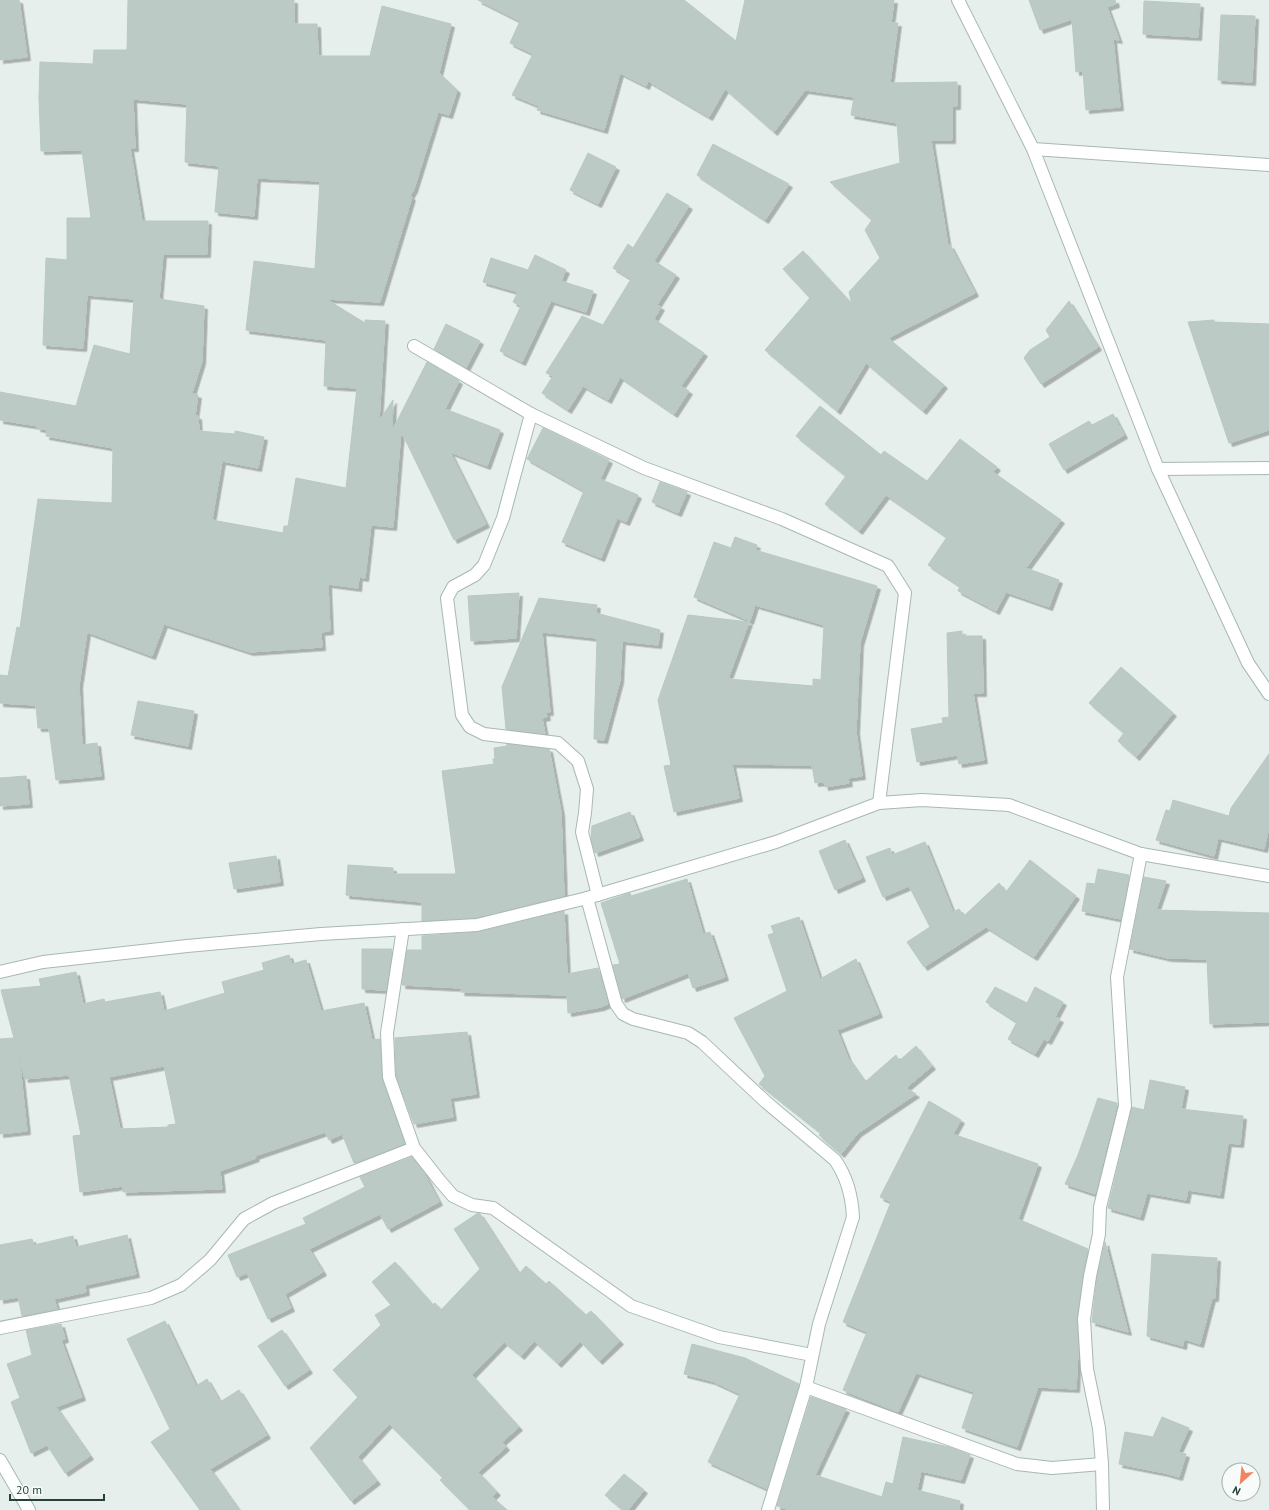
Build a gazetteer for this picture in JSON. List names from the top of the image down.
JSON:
{
  "scale_bar": "20 m",
  "north": "bottom left"
}
